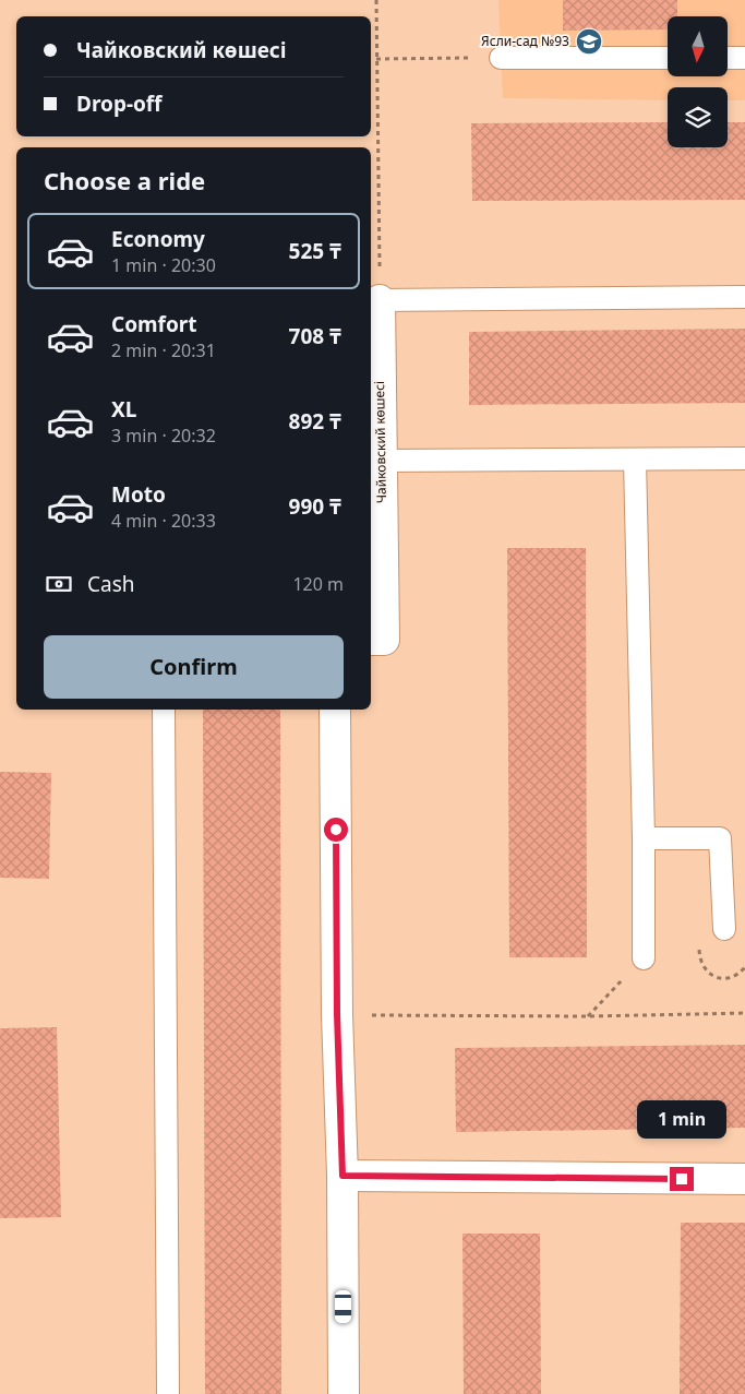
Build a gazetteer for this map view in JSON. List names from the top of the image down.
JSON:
{
  "streets": {
    "street": ["Чайковский көшесі"]
  },
  "places": {
    "school or university": ["Ясли-сад №93"]
  },
  "north": "bottom",
  "page": {
    "banner": ["Чайковский көшесі", "Drop-off"],
    "heading": "Choose a ride",
    "list": [
      {
        "name": "Economy",
        "note": "1 min · 20:30",
        "value": "525 ₸"
      },
      {
        "name": "Comfort",
        "note": "2 min · 20:31",
        "value": "708 ₸"
      },
      {
        "name": "XL",
        "note": "3 min · 20:32",
        "value": "892 ₸"
      },
      {
        "name": "Moto",
        "note": "4 min · 20:33",
        "value": "990 ₸"
      }
    ],
    "pay": ["Cash", "120 m"],
    "buttons": "Confirm",
    "bubble": "1 min"
  }
}
